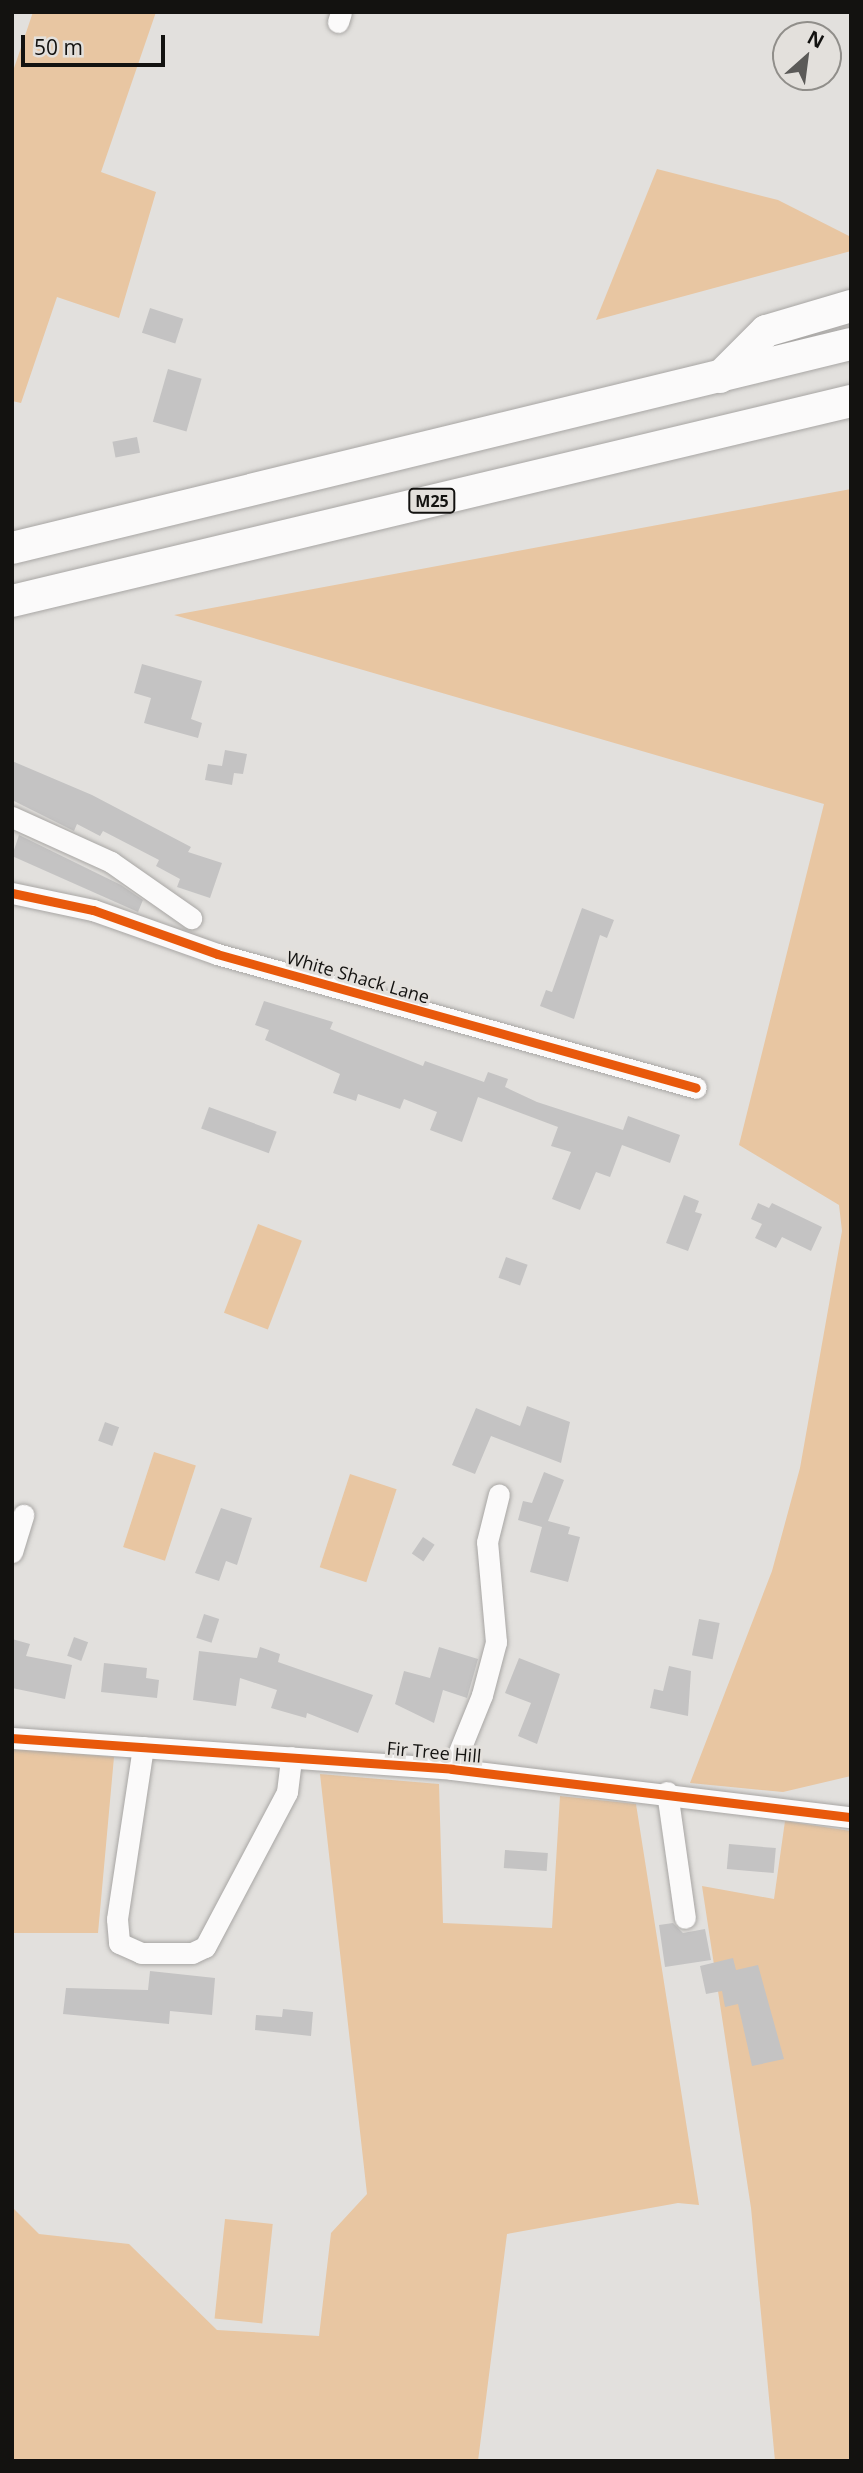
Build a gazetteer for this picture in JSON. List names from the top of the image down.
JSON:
{
  "streets": {
    "highway": ["M25"],
    "street": ["White Shack Lane", "Fir Tree Hill"]
  },
  "scale_bar": "50 m",
  "north": "top right"
}
